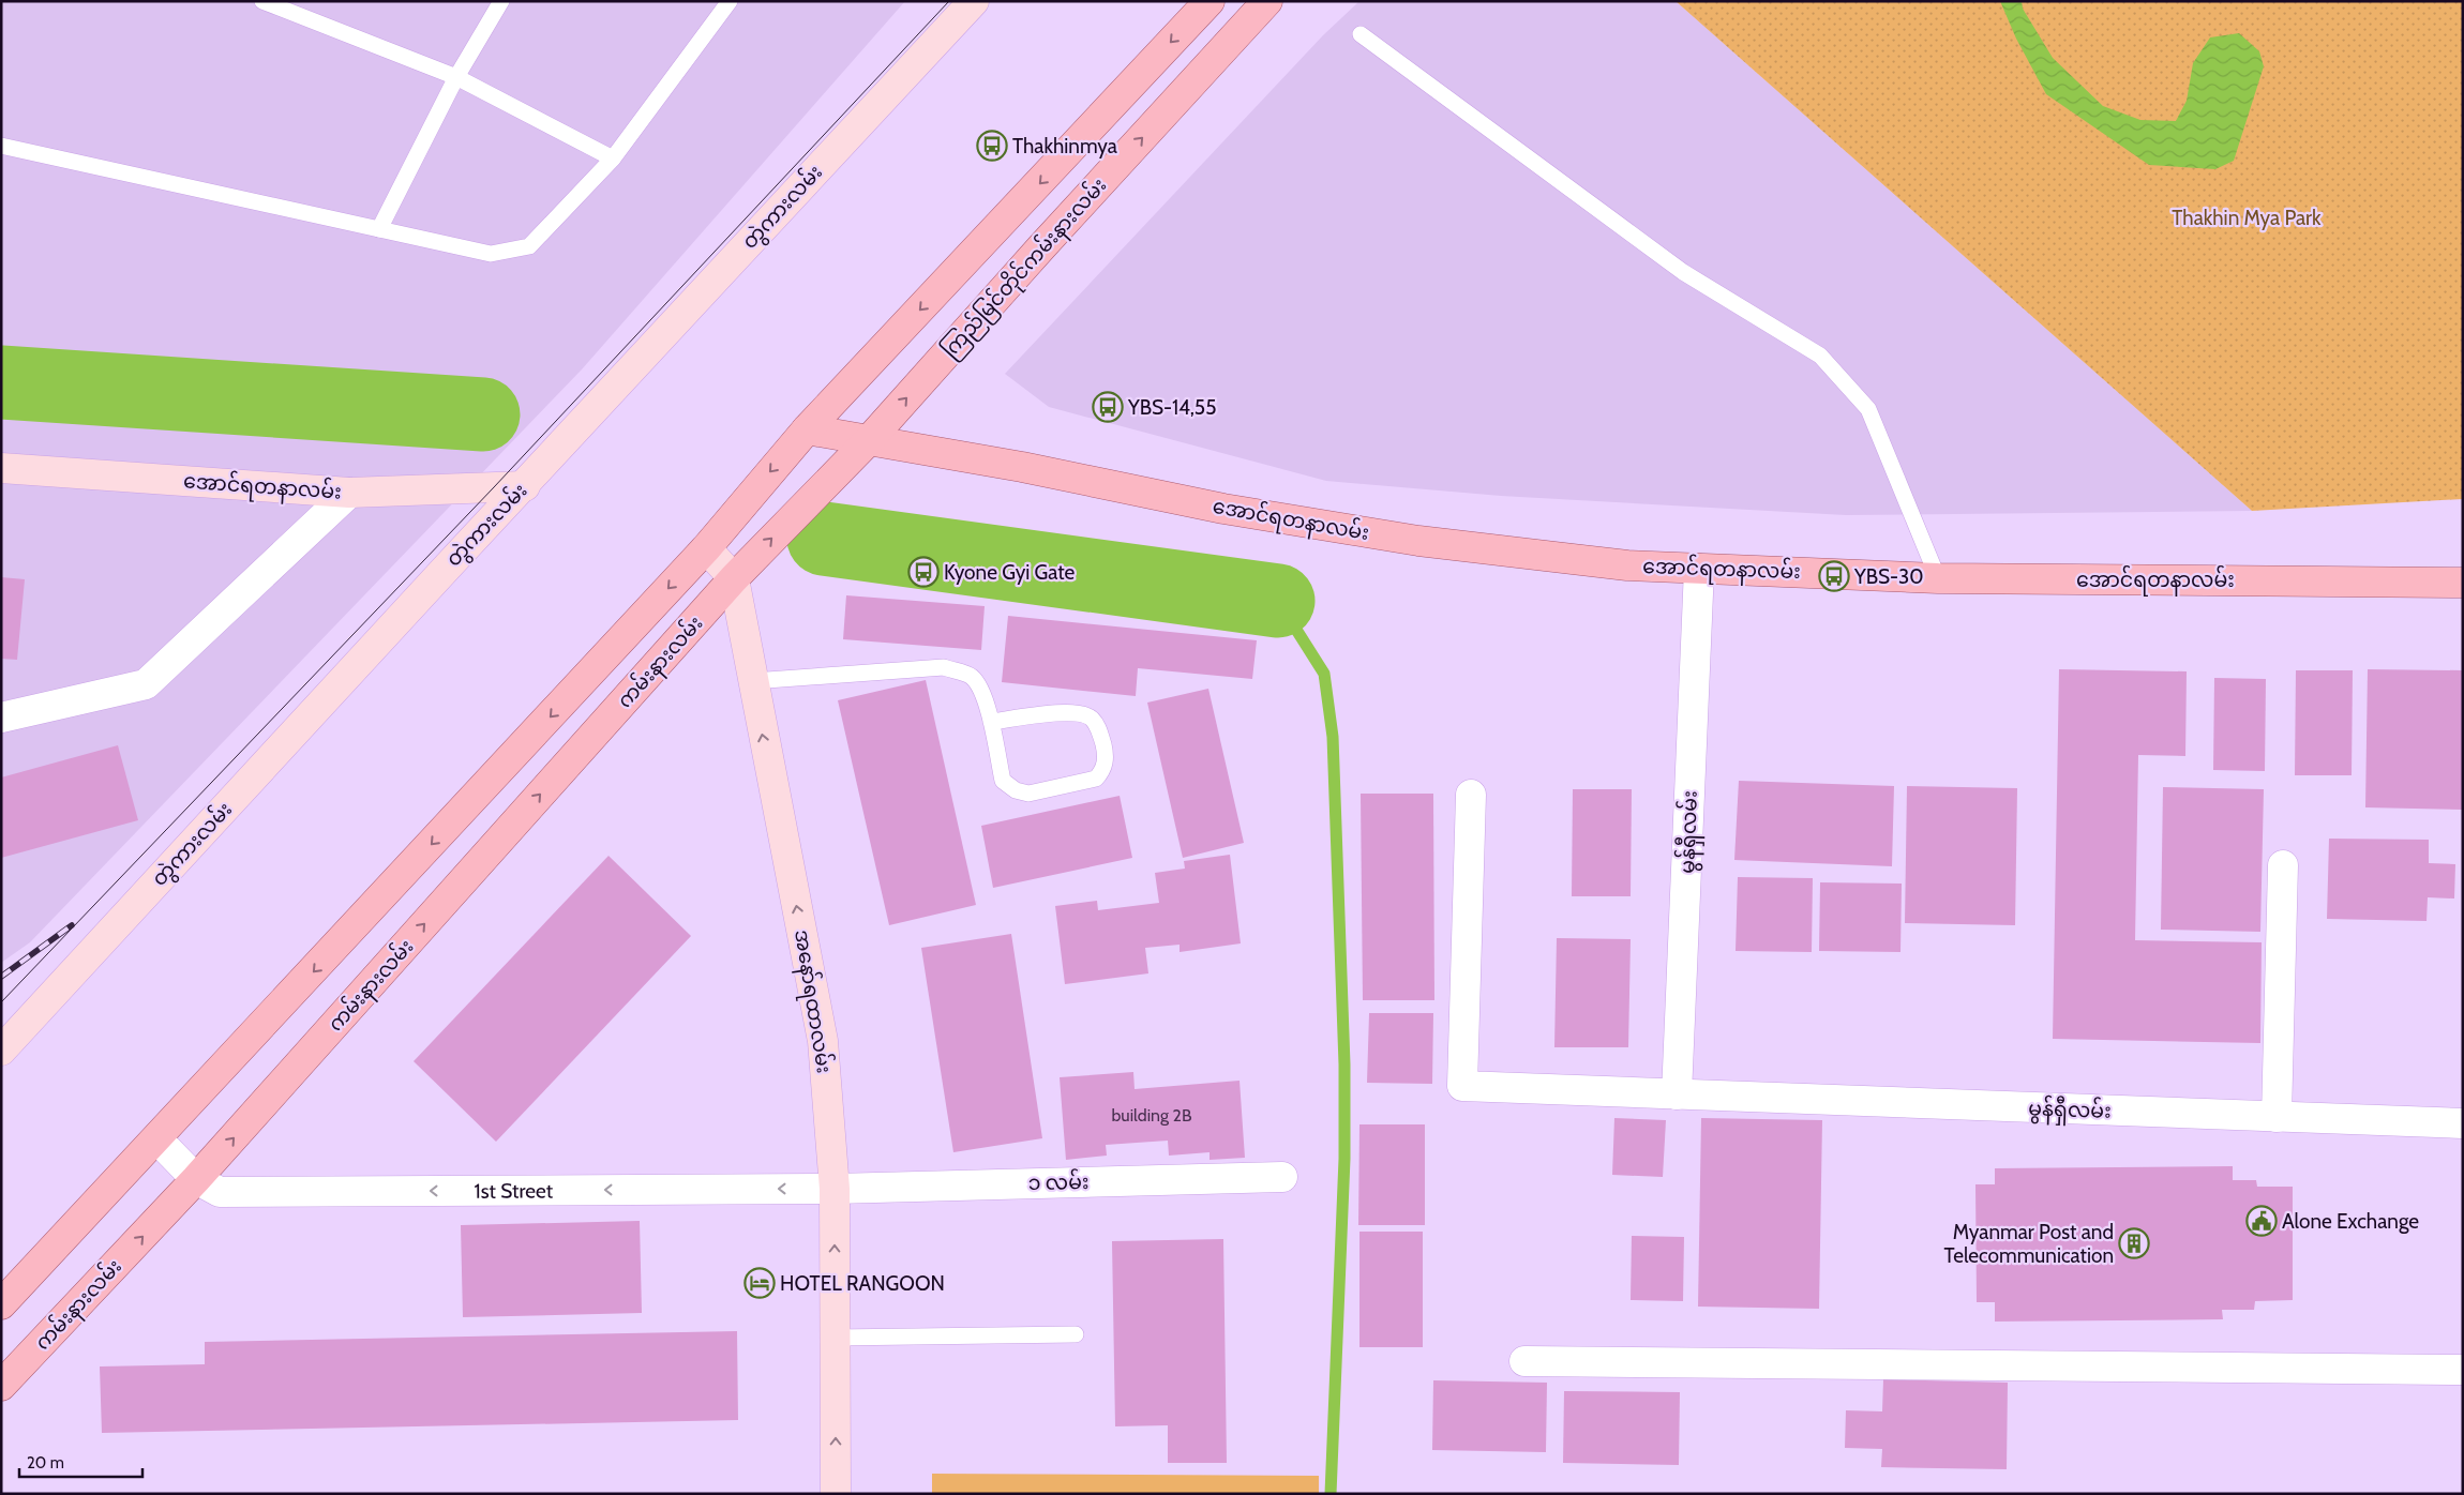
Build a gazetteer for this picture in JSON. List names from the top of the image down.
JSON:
{
  "streets": {
    "main road": [
      "တွဲကားလမ်း",
      "ကြည်မြင်တိုင်ကမ်းနားလမ်း",
      "အောင်ရတနာလမ်း",
      "ကမ်းနားလမ်း",
      "အနော်ရထာလမ်း"
    ],
    "street": ["မွန်ရှီလမ်း", "၁ လမ်း", "1st Street"]
  },
  "crossings": [
    ["တွဲကားလမ်း", "အောင်ရတနာလမ်း"],
    ["ကြည်မြင်တိုင်ကမ်းနားလမ်း", "အောင်ရတနာလမ်း"],
    ["ကြည်မြင်တိုင်ကမ်းနားလမ်း", "ကမ်းနားလမ်း"],
    ["အောင်ရတနာလမ်း", "ကမ်းနားလမ်း"],
    ["အောင်ရတနာလမ်း", "မွန်ရှီလမ်း"],
    ["ကမ်းနားလမ်း", "အနော်ရထာလမ်း"],
    ["ကမ်းနားလမ်း", "1st Street"],
    ["အနော်ရထာလမ်း", "၁ လမ်း"],
    ["အနော်ရထာလမ်း", "1st Street"],
    ["၁ လမ်း", "1st Street"]
  ],
  "one_way": ["အနော်ရထာလမ်း", "1st Street"],
  "parks": ["Thakhin Mya Park"],
  "places": {
    "bus stop": [
      "Thakhinmya",
      "YBS-14,55",
      "Kyone Gyi Gate",
      "YBS-30"
    ],
    "public building": ["Alone Exchange"],
    "building": ["Myanmar Post and Telecommunication"],
    "hotel": ["HOTEL RANGOON"]
  },
  "house_numbers": ["building 2B"],
  "scale_bar": "20 m"
}
